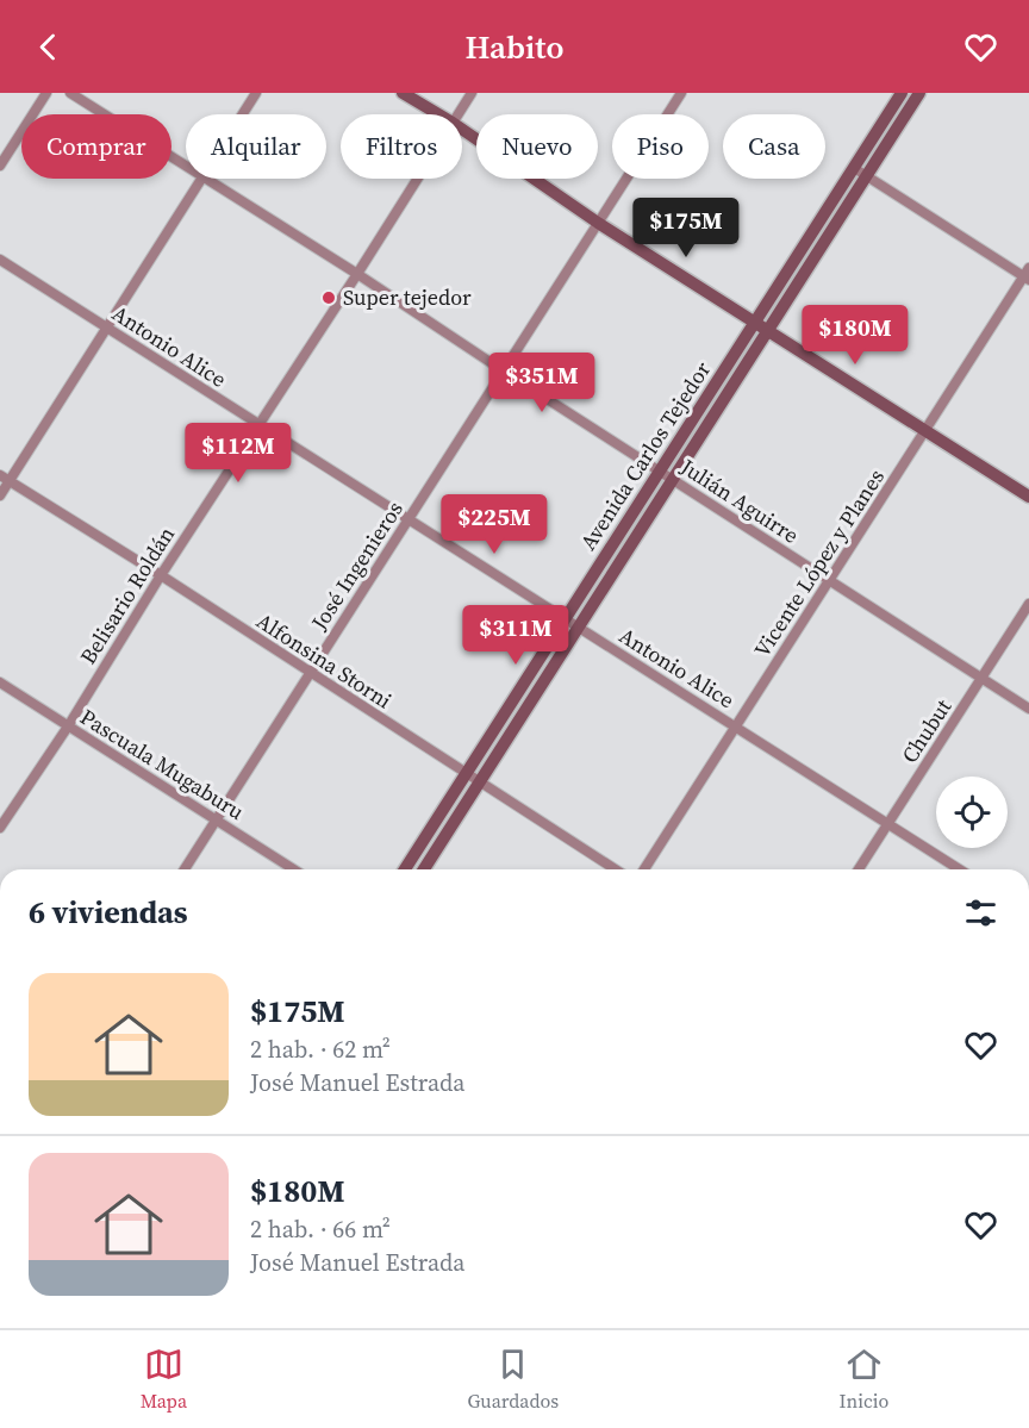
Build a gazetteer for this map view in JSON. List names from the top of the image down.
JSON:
{
  "streets": {
    "main road": ["Avenida Carlos Tejedor"],
    "street": [
      "Antonio Alice",
      "Julián Aguirre",
      "Vicente López y Planes",
      "José Ingenieros",
      "Belisario Roldán",
      "Alfonsina Storni",
      "Chubut",
      "Pascuala Mugaburu"
    ]
  },
  "crossings": [
    ["Antonio Alice", "Avenida Carlos Tejedor"],
    ["Antonio Alice", "Vicente López y Planes"],
    ["Antonio Alice", "José Ingenieros"],
    ["Antonio Alice", "Belisario Roldán"],
    ["Antonio Alice", "Chubut"],
    ["Avenida Carlos Tejedor", "Julián Aguirre"],
    ["Avenida Carlos Tejedor", "Alfonsina Storni"],
    ["Julián Aguirre", "Vicente López y Planes"],
    ["Julián Aguirre", "José Ingenieros"],
    ["Julián Aguirre", "Belisario Roldán"],
    ["Julián Aguirre", "Chubut"],
    ["José Ingenieros", "Alfonsina Storni"],
    ["José Ingenieros", "Pascuala Mugaburu"],
    ["Belisario Roldán", "Alfonsina Storni"],
    ["Belisario Roldán", "Pascuala Mugaburu"]
  ],
  "places": ["Super tejedor"],
  "page": {
    "header": "Habito",
    "chip": [
      "Comprar",
      "Alquilar",
      "Filtros",
      "Nuevo",
      "Piso",
      "Casa"
    ],
    "price": [
      "$175M",
      "$180M",
      "$351M",
      "$112M",
      "$225M",
      "$311M"
    ],
    "heading": "6 viviendas",
    "list": [
      {
        "name": "$175M",
        "note": "2 hab. · 62 m² · José Manuel Estrada"
      },
      {
        "name": "$180M",
        "note": "2 hab. · 66 m² · José Manuel Estrada"
      }
    ],
    "tabs": ["Mapa", "Guardados", "Inicio"]
  }
}
